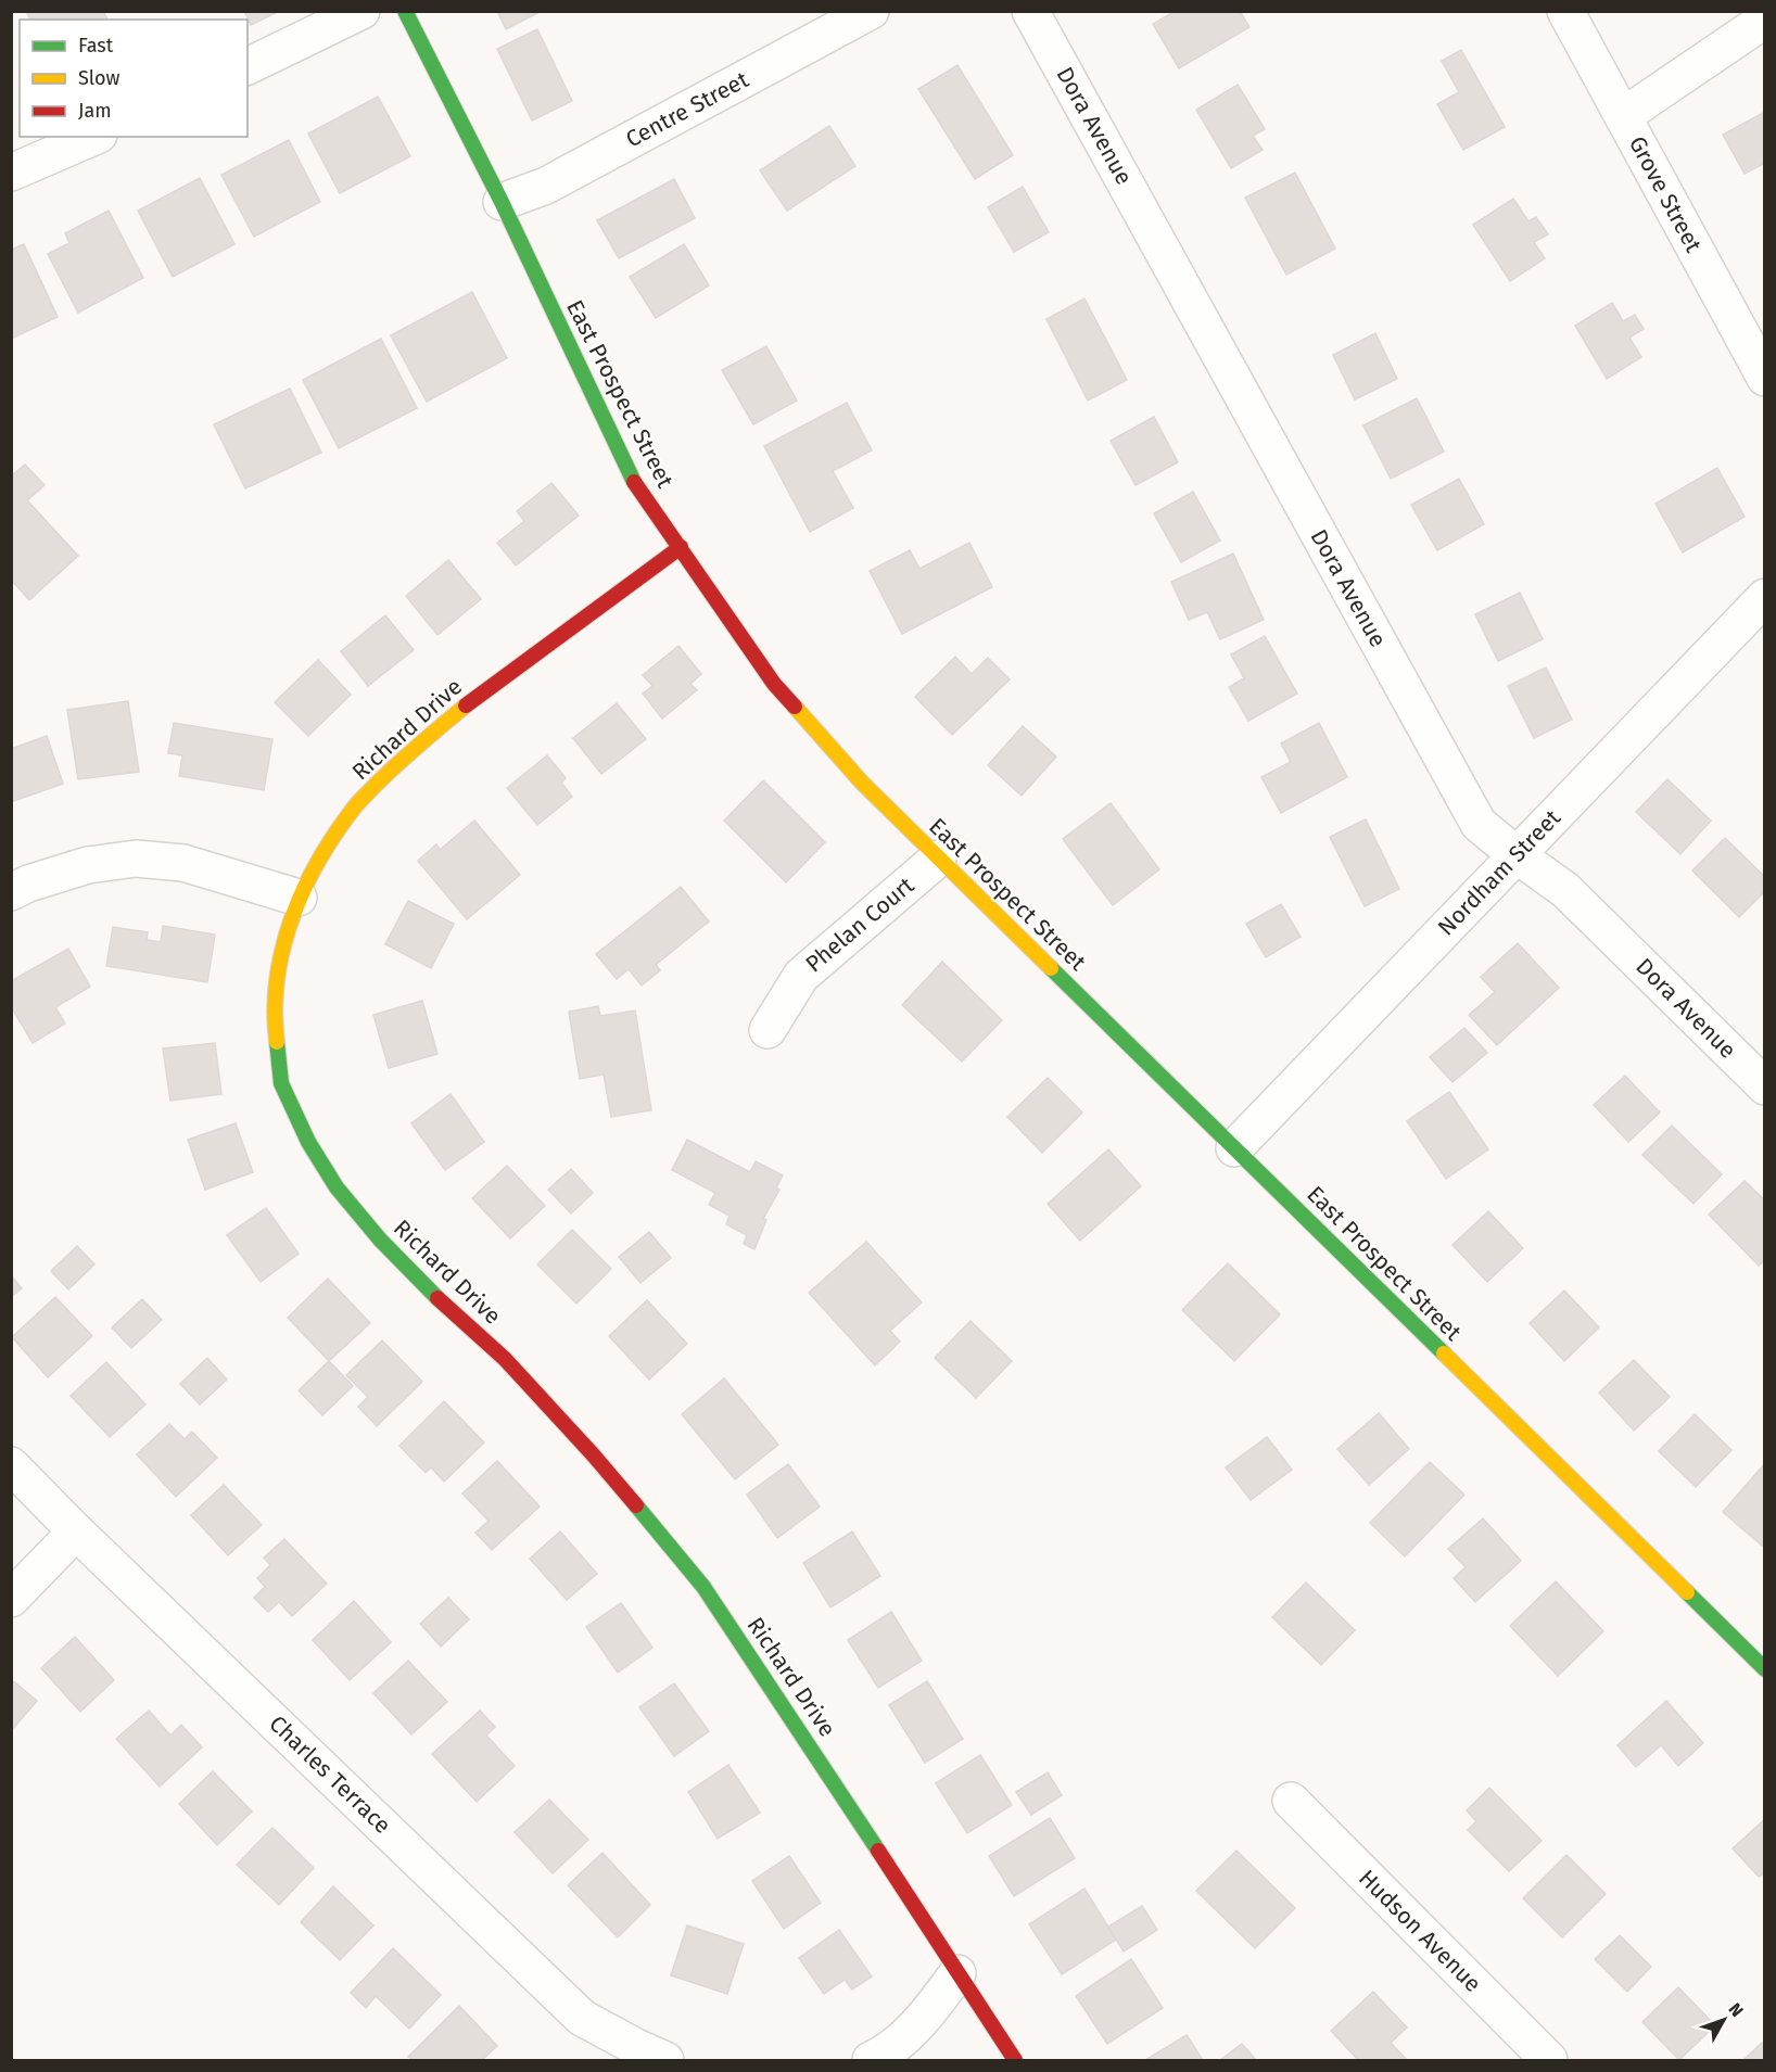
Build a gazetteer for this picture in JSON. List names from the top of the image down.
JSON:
{
  "streets": {
    "street": [
      "Centre Street",
      "Dora Avenue",
      "Grove Street",
      "East Prospect Street",
      "Richard Drive",
      "Nordham Street",
      "Phelan Court",
      "Charles Terrace",
      "Hudson Avenue"
    ]
  },
  "crossings": [
    ["Centre Street", "East Prospect Street"],
    ["Dora Avenue", "Nordham Street"],
    ["East Prospect Street", "Richard Drive"],
    ["East Prospect Street", "Nordham Street"],
    ["East Prospect Street", "Phelan Court"]
  ],
  "legend": ["Fast", "Slow", "Jam"],
  "north": "top right"
}
